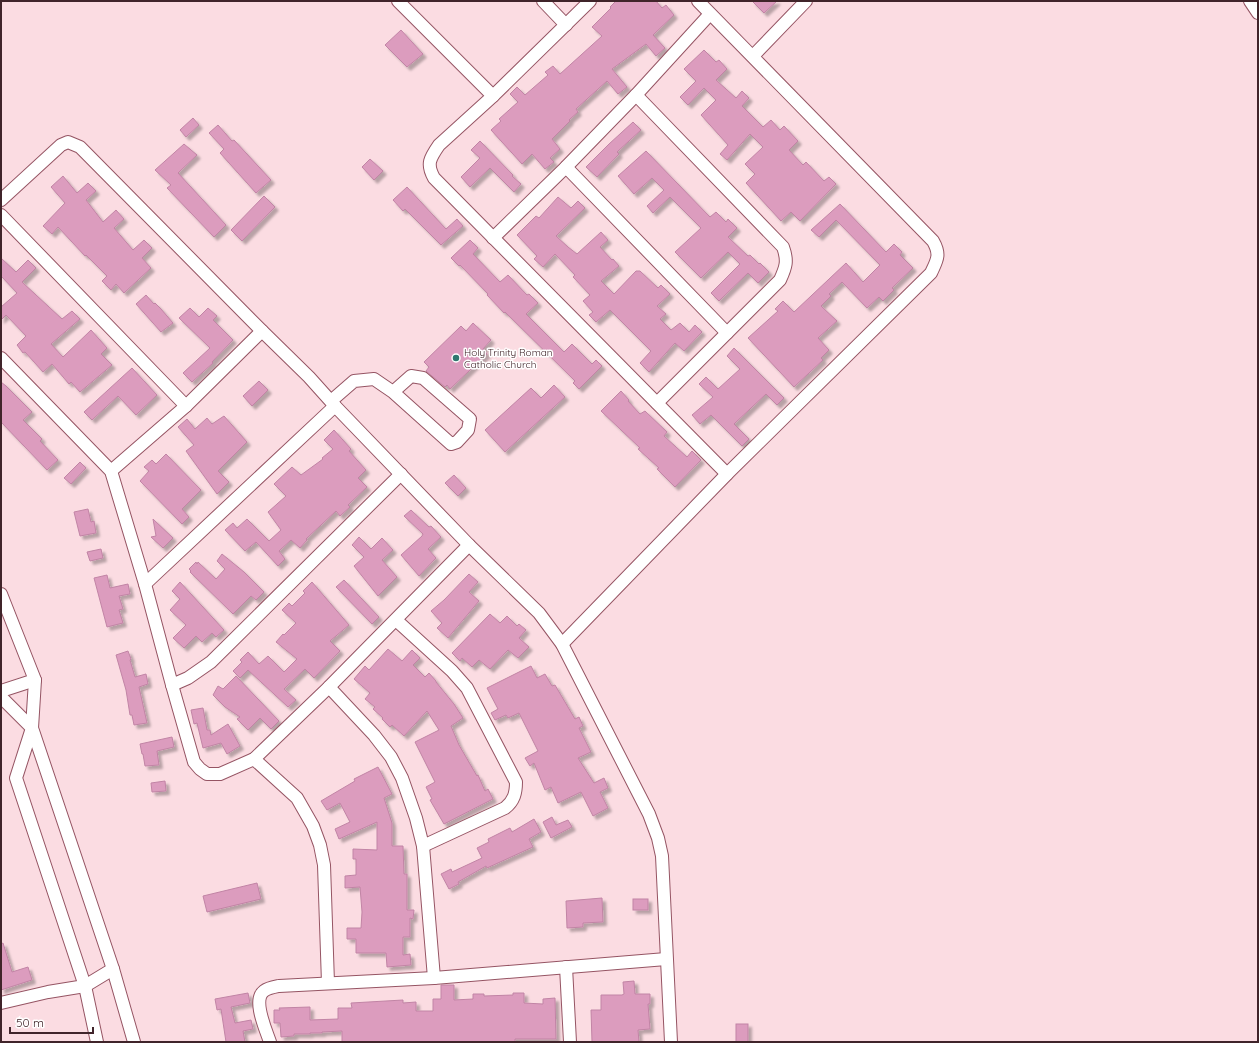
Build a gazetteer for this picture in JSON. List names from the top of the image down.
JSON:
{
  "places": ["Holy Trinity Roman Catholic Church"],
  "scale_bar": "50 m"
}
